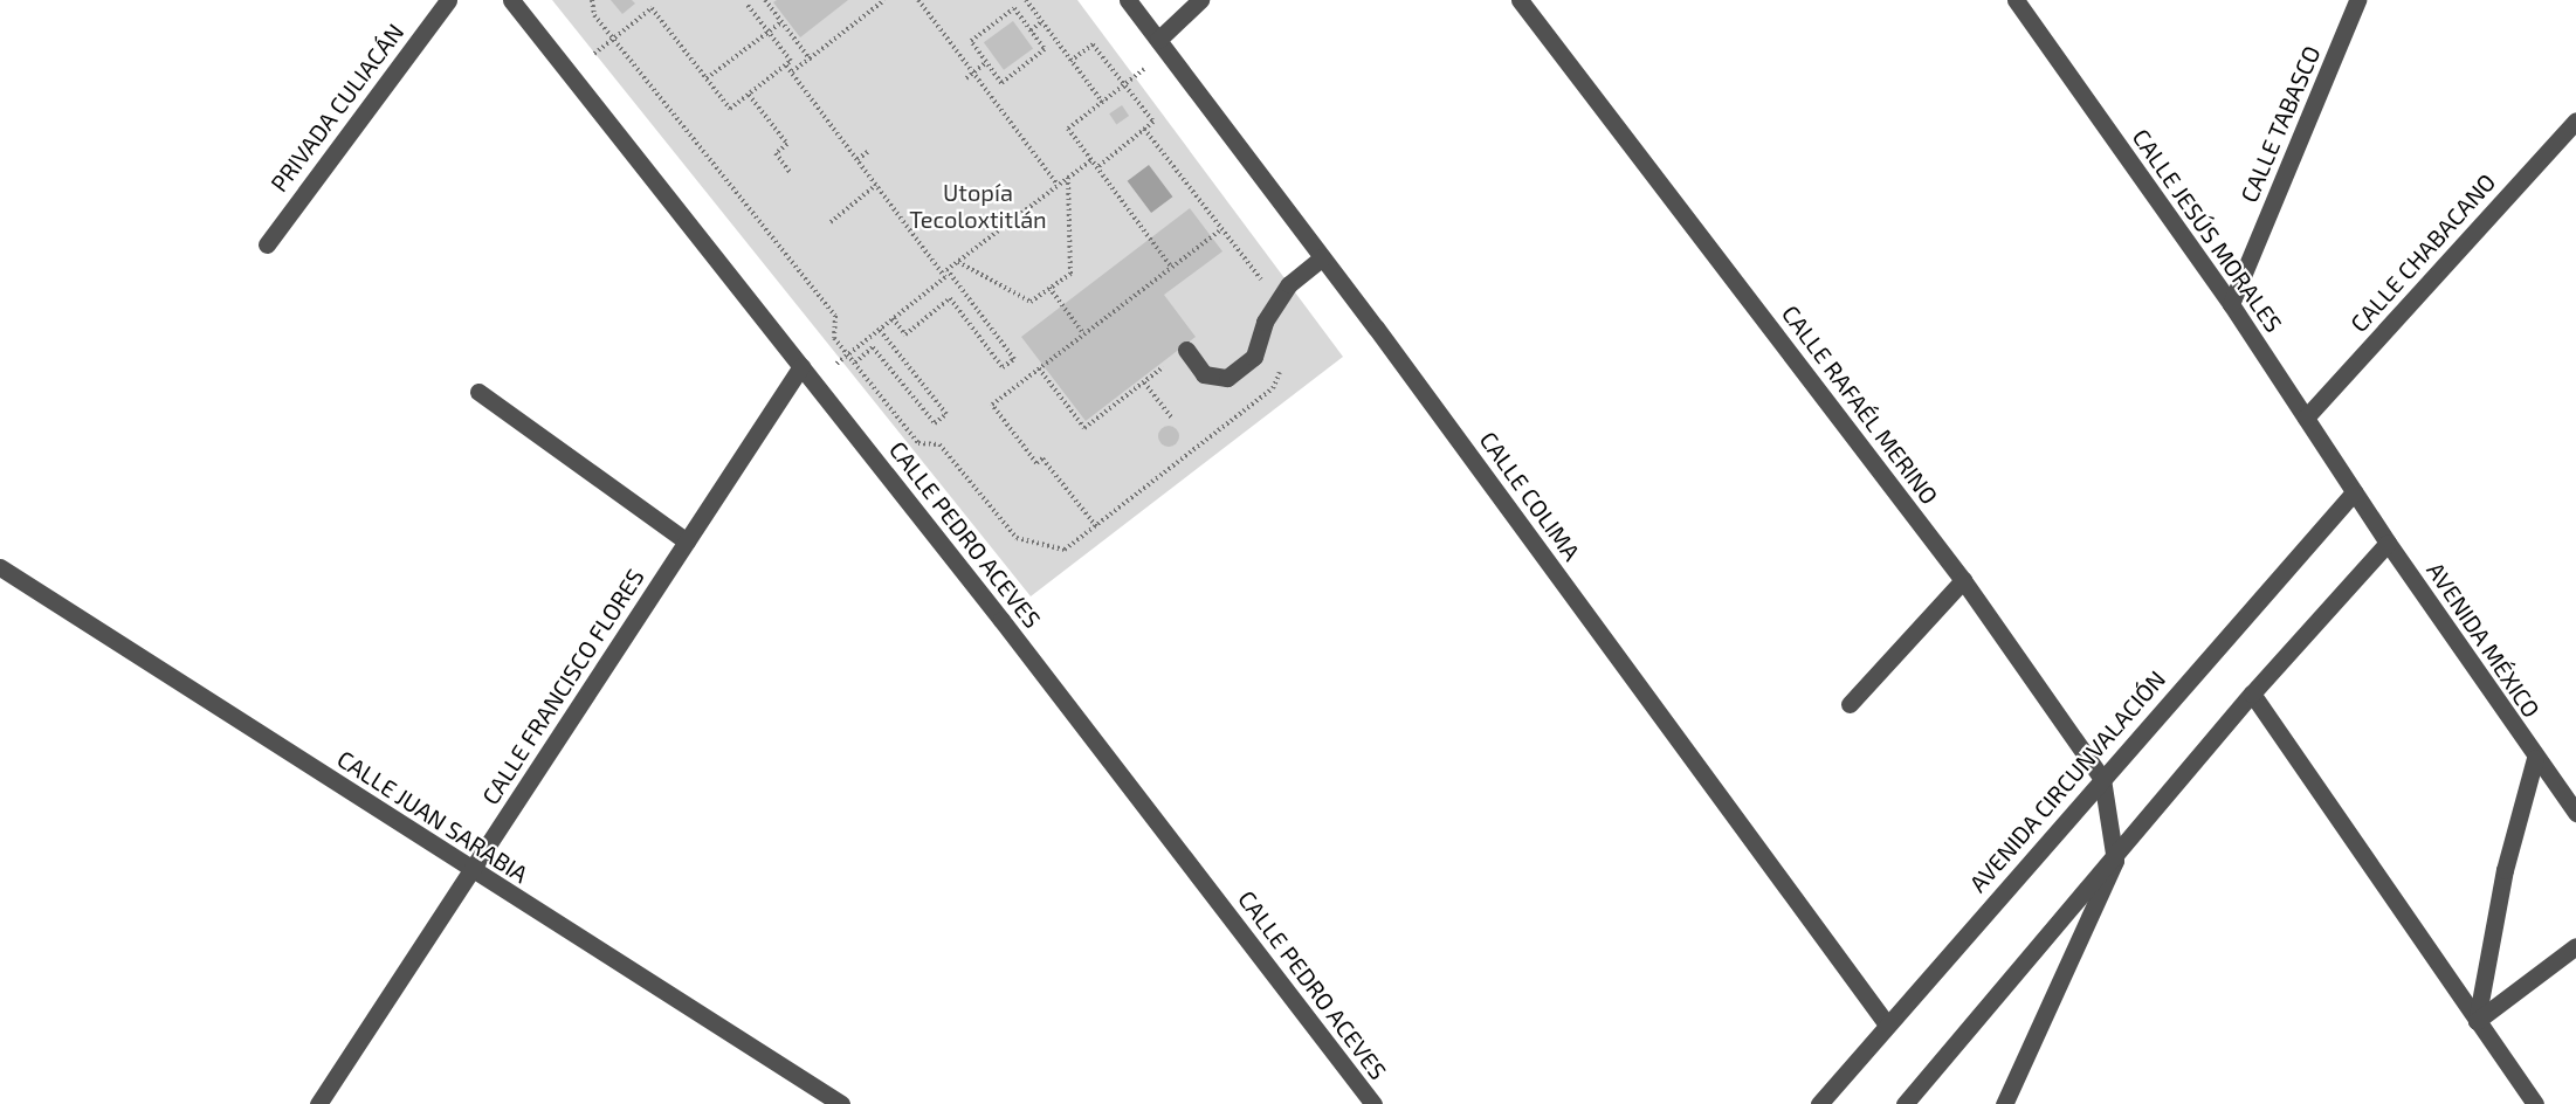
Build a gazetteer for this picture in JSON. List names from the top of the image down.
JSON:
{
  "streets": {
    "street": [
      "PRIVADA CULIACÁN",
      "CALLE TABASCO",
      "CALLE JESÚS MORALES",
      "CALLE CHABACANO",
      "CALLE RAFAÉL MERINO",
      "CALLE COLIMA",
      "CALLE PEDRO ACEVES",
      "AVENIDA MÉXICO",
      "CALLE FRANCISCO FLORES",
      "AVENIDA CIRCUNVALACIÓN",
      "CALLE JUAN SARABIA"
    ]
  },
  "crossings": [
    ["CALLE TABASCO", "CALLE JESÚS MORALES"],
    ["CALLE JESÚS MORALES", "CALLE CHABACANO"],
    ["CALLE JESÚS MORALES", "AVENIDA MÉXICO"],
    ["CALLE JESÚS MORALES", "AVENIDA CIRCUNVALACIÓN"],
    ["CALLE RAFAÉL MERINO", "AVENIDA CIRCUNVALACIÓN"],
    ["CALLE COLIMA", "AVENIDA CIRCUNVALACIÓN"],
    ["CALLE PEDRO ACEVES", "CALLE FRANCISCO FLORES"],
    ["AVENIDA MÉXICO", "AVENIDA CIRCUNVALACIÓN"],
    ["CALLE FRANCISCO FLORES", "CALLE JUAN SARABIA"]
  ],
  "parks": ["Utopía Tecoloxtitlán"]
}
